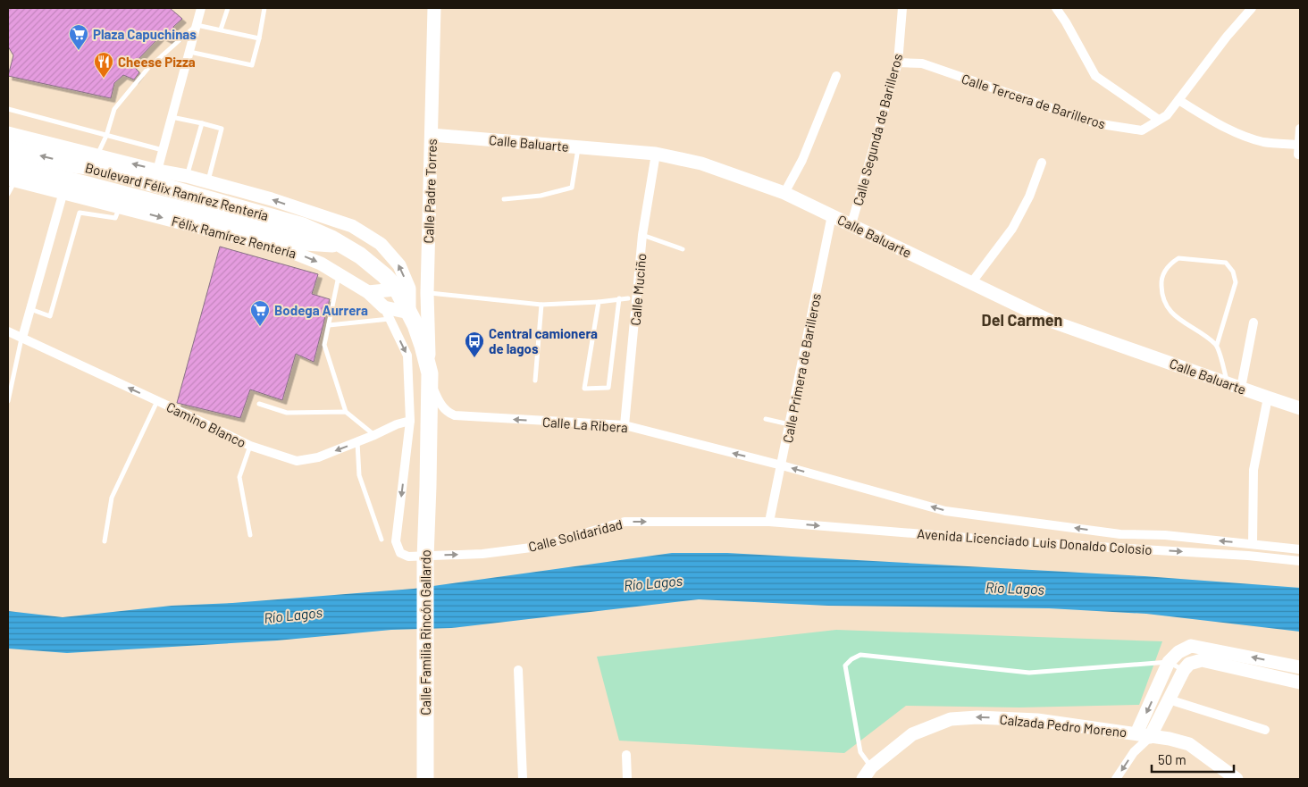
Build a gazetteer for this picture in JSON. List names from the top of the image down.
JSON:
{
  "streets": {
    "highway": ["Boulevard Félix Ramírez Rentería", "Calle Familia Rincón Gallardo"],
    "street": [
      "Calle Tercera de Barilleros",
      "Calle Segunda de Barilleros",
      "Calle Baluarte",
      "Calle Padre Torres",
      "Félix Ramírez Rentería",
      "Calle Muciño",
      "Calle Primera de Barilleros",
      "Camino Blanco",
      "Calle La Ribera",
      "Calle Solidaridad",
      "Avenida Licenciado Luis Donaldo Colosio",
      "Calzada Pedro Moreno"
    ]
  },
  "crossings": [
    ["Calle Tercera de Barilleros", "Calle Segunda de Barilleros"],
    ["Calle Segunda de Barilleros", "Calle Baluarte"],
    ["Calle Baluarte", "Calle Padre Torres"],
    ["Calle Baluarte", "Calle Muciño"],
    ["Calle Baluarte", "Calle Primera de Barilleros"],
    ["Boulevard Félix Ramírez Rentería", "Calle Padre Torres"],
    ["Boulevard Félix Ramírez Rentería", "Félix Ramírez Rentería"],
    ["Boulevard Félix Ramírez Rentería", "Calle La Ribera"],
    ["Boulevard Félix Ramírez Rentería", "Calle Familia Rincón Gallardo"],
    ["Calle Padre Torres", "Calle La Ribera"],
    ["Calle Padre Torres", "Calle Familia Rincón Gallardo"],
    ["Calle Muciño", "Calle La Ribera"],
    ["Calle Primera de Barilleros", "Calle La Ribera"],
    ["Calle Primera de Barilleros", "Calle Solidaridad"],
    ["Calle Primera de Barilleros", "Avenida Licenciado Luis Donaldo Colosio"],
    ["Camino Blanco", "Calle Solidaridad"],
    ["Calle La Ribera", "Avenida Licenciado Luis Donaldo Colosio"],
    ["Calle La Ribera", "Calle Familia Rincón Gallardo"],
    ["Calle Solidaridad", "Avenida Licenciado Luis Donaldo Colosio"]
  ],
  "one_way": ["Camino Blanco", "Calle La Ribera", "Calzada Pedro Moreno"],
  "districts": ["Del Carmen"],
  "water": ["Río Lagos"],
  "places": {
    "supermarket": ["Plaza Capuchinas", "Bodega Aurrera"],
    "restaurant": ["Cheese Pizza"],
    "bus stop": ["Central camionera de lagos"]
  },
  "scale_bar": "50 m"
}
